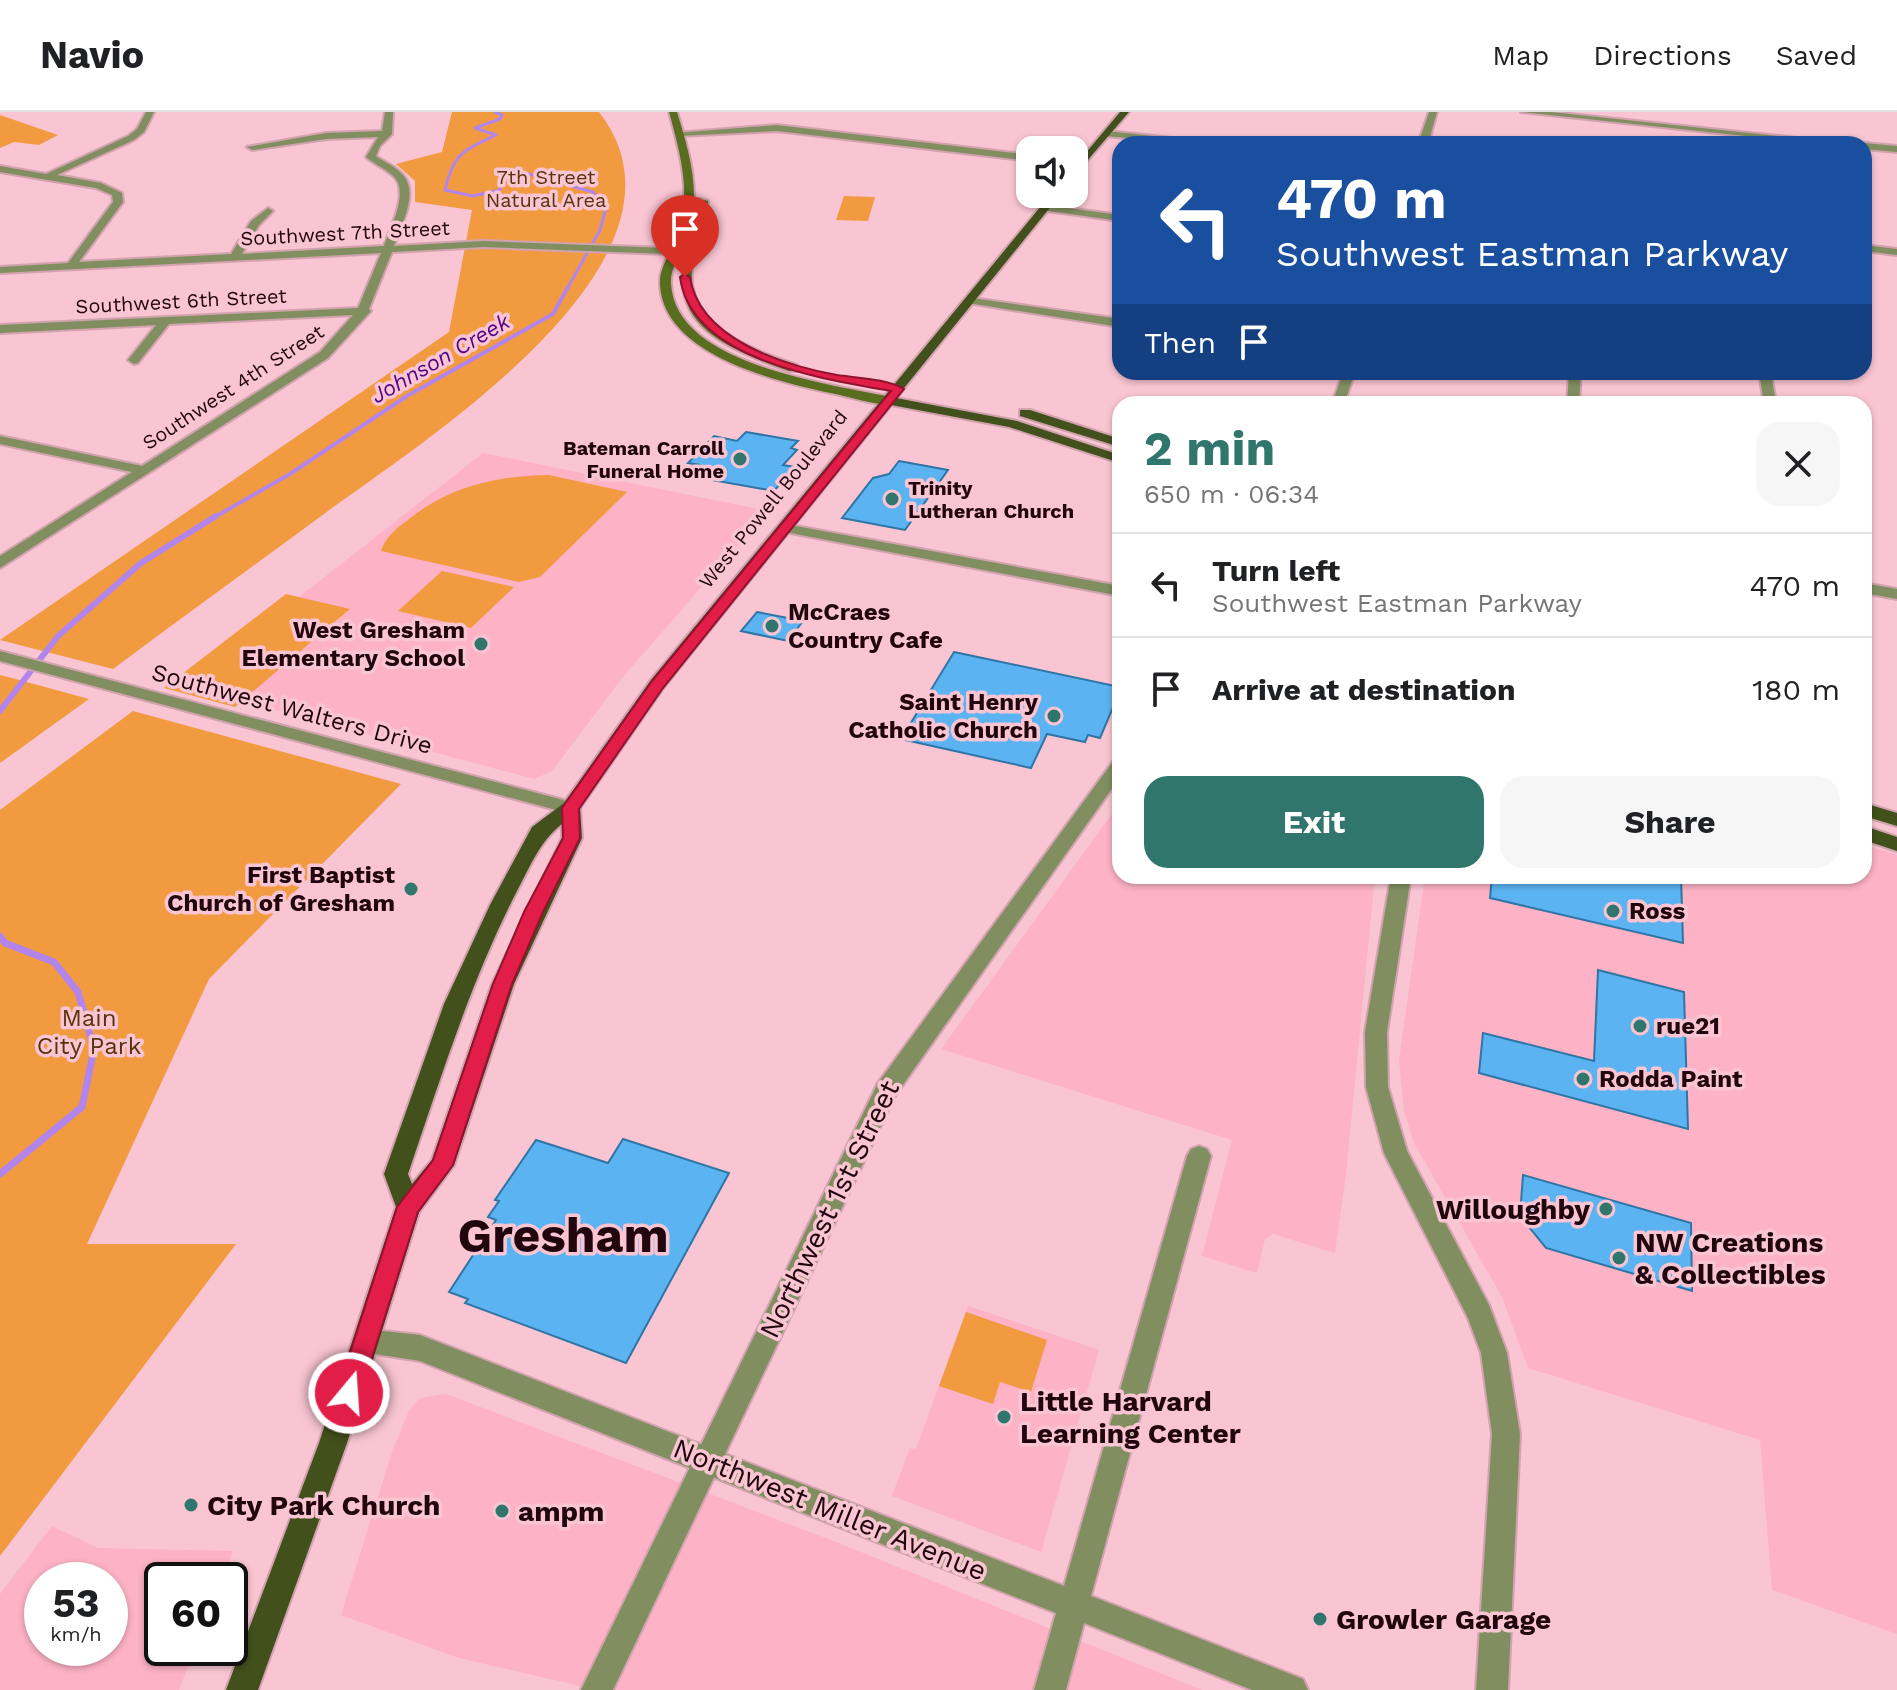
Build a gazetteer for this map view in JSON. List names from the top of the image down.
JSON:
{
  "streets": {
    "main road": ["West Powell Boulevard"],
    "street": [
      "Southwest 7th Street",
      "Southwest 6th Street",
      "Southwest 4th Street",
      "Southwest Walters Drive",
      "Northwest 1st Street",
      "Northwest Miller Avenue"
    ]
  },
  "crossings": [
    ["Southwest 7th Street", "Southwest 4th Street"],
    ["Southwest 6th Street", "Southwest 4th Street"],
    ["West Powell Boulevard", "Southwest Walters Drive"],
    ["West Powell Boulevard", "Northwest Miller Avenue"],
    ["Northwest 1st Street", "Northwest Miller Avenue"]
  ],
  "districts": ["Gresham"],
  "water": ["Johnson Creek"],
  "parks": ["7th Street Natural Area", "Main City Park"],
  "places": [
    "Bateman Carroll Funeral Home",
    "Trinity Lutheran Church",
    "McCraes Country Cafe",
    "West Gresham Elementary School",
    "Saint Henry Catholic Church",
    "First Baptist Church of Gresham",
    "Ross",
    "rue21",
    "Rodda Paint",
    "Willoughby",
    "NW Creations & Collectibles",
    "Little Harvard Learning Center",
    "City Park Church",
    "ampm",
    "Growler Garage"
  ],
  "page": {
    "header": "Navio",
    "nav": ["Map", "Directions", "Saved"],
    "turn": ["470 m", "Southwest Eastman Parkway"],
    "then": "Then",
    "heading": ["2 min", "650 m · 06:34"],
    "list": [
      {
        "name": "Turn left",
        "note": "Southwest Eastman Parkway",
        "value": "470 m"
      },
      {
        "name": "Arrive at destination",
        "value": "180 m"
      }
    ],
    "buttons": ["Exit", "Share"],
    "speed": "53 km/h",
    "limit": "60"
  }
}
